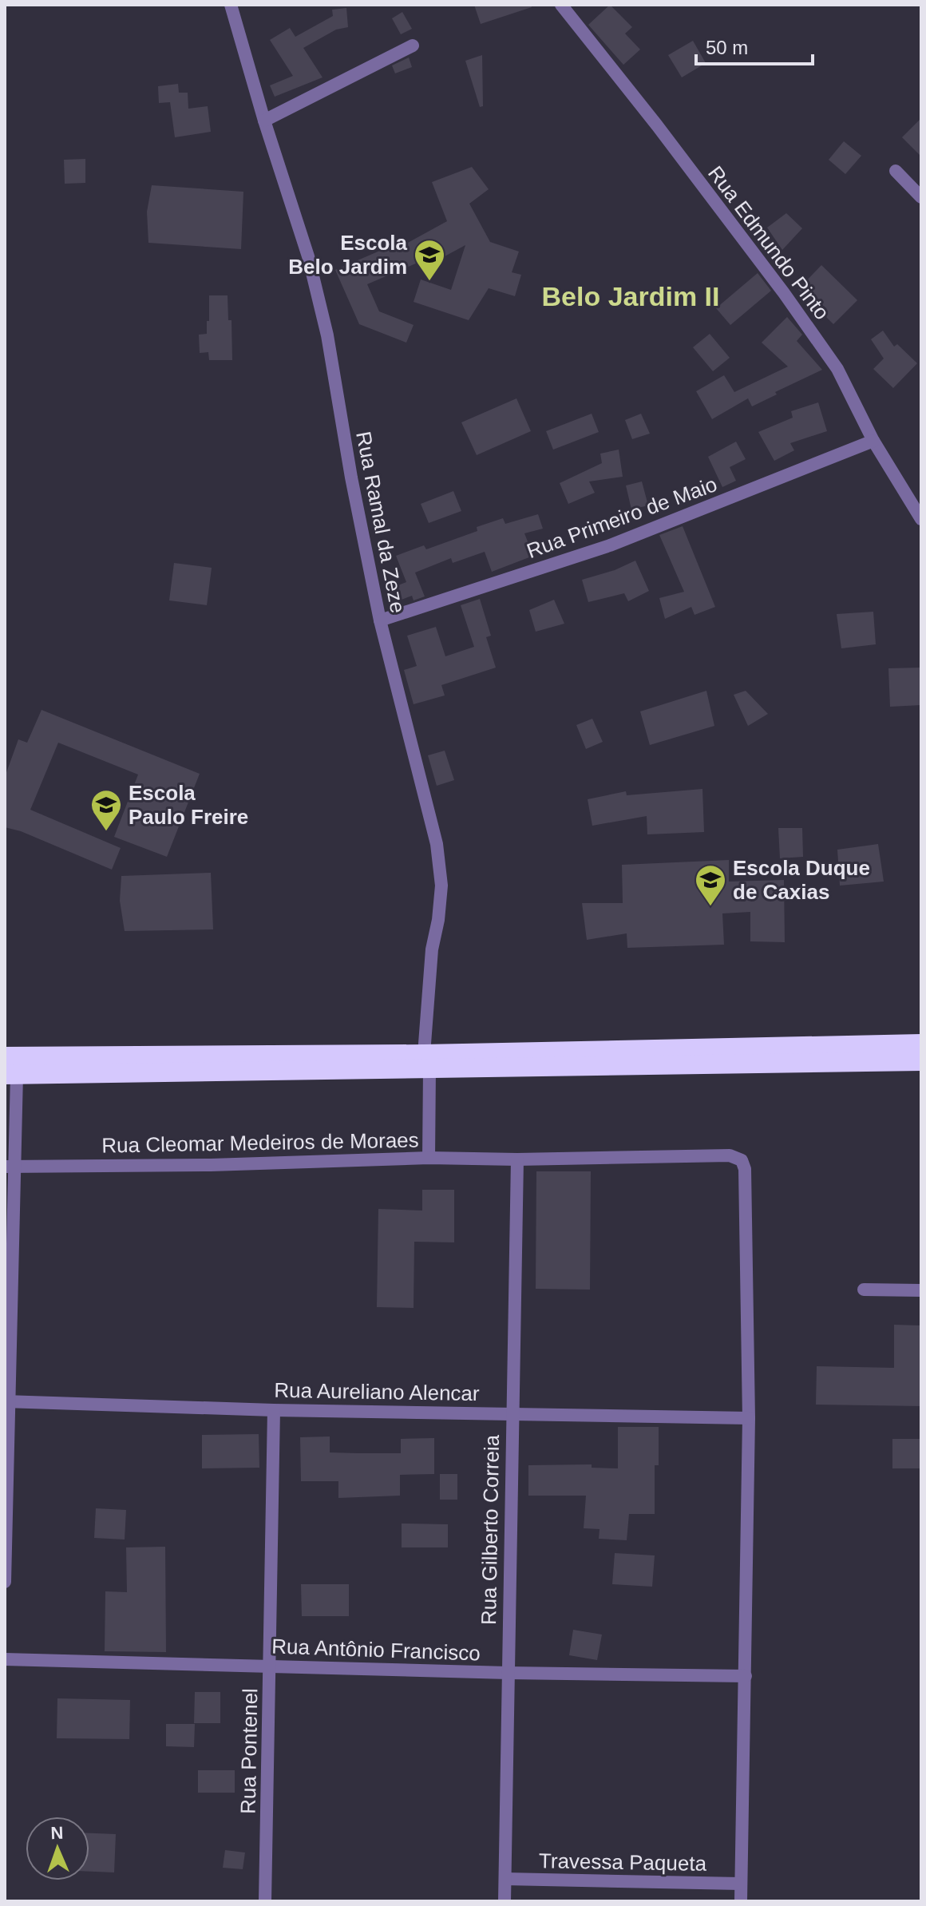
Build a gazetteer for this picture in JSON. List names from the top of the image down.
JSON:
{
  "streets": {
    "street": [
      "Rua Edmundo Pinto",
      "Rua Primeiro de Maio",
      "Rua Ramal da Zeze",
      "Rua Cleomar Medeiros de Moraes",
      "Rua Aureliano Alencar",
      "Rua Gilberto Correia",
      "Rua Antônio Francisco",
      "Rua Pontenel",
      "Travessa Paqueta"
    ]
  },
  "crossings": [
    ["Rua Edmundo Pinto", "Rua Primeiro de Maio"],
    ["Rua Primeiro de Maio", "Rua Ramal da Zeze"],
    ["Rua Ramal da Zeze", "Rua Cleomar Medeiros de Moraes"],
    ["Rua Cleomar Medeiros de Moraes", "Rua Gilberto Correia"],
    ["Rua Aureliano Alencar", "Rua Gilberto Correia"],
    ["Rua Aureliano Alencar", "Rua Pontenel"],
    ["Rua Gilberto Correia", "Rua Antônio Francisco"],
    ["Rua Gilberto Correia", "Travessa Paqueta"],
    ["Rua Antônio Francisco", "Rua Pontenel"]
  ],
  "districts": ["Belo Jardim II"],
  "places": {
    "school or university": ["Escola Belo Jardim", "Escola Paulo Freire", "Escola Duque de Caxias"]
  },
  "scale_bar": "50 m",
  "north": "top"
}
